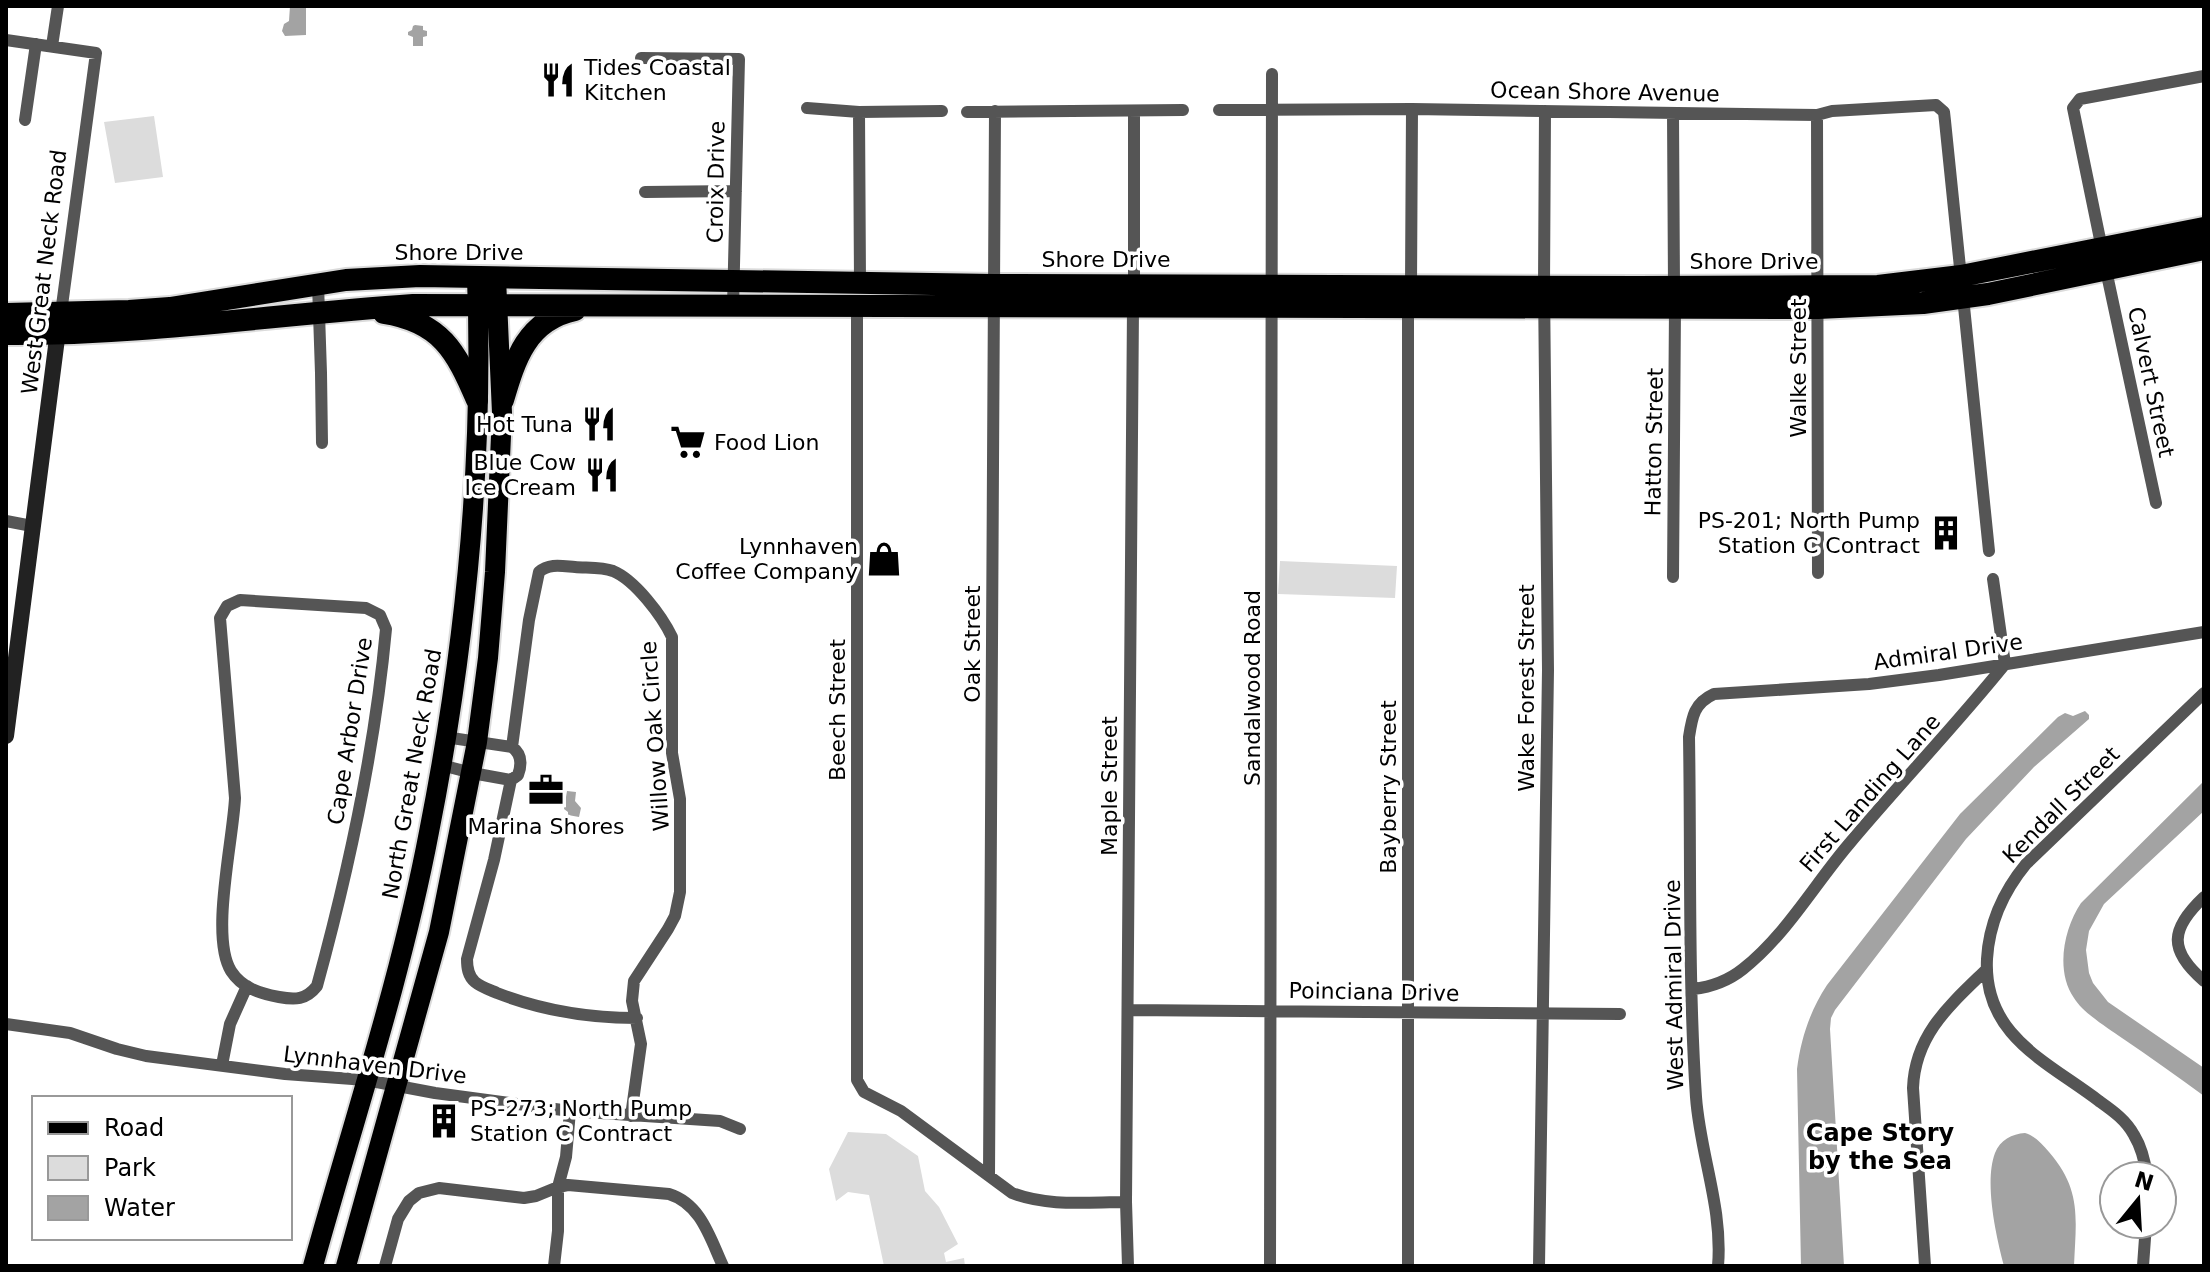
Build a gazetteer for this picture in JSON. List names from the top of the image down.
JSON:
{
  "streets": {
    "highway": ["Shore Drive"],
    "main road": ["North Great Neck Road"],
    "street": [
      "Ocean Shore Avenue",
      "Croix Drive",
      "West Great Neck Road",
      "Walke Street",
      "Calvert Street",
      "Hatton Street",
      "Oak Street",
      "Admiral Drive",
      "Sandalwood Road",
      "Wake Forest Street",
      "Beech Street",
      "Cape Arbor Drive",
      "Willow Oak Circle",
      "Maple Street",
      "Bayberry Street",
      "First Landing Lane",
      "Kendall Street",
      "West Admiral Drive",
      "Poinciana Drive",
      "Lynnhaven Drive"
    ]
  },
  "crossings": [
    ["Ocean Shore Avenue", "Shore Drive"],
    ["Ocean Shore Avenue", "Walke Street"],
    ["Ocean Shore Avenue", "Hatton Street"],
    ["Ocean Shore Avenue", "Sandalwood Road"],
    ["Ocean Shore Avenue", "Wake Forest Street"],
    ["Ocean Shore Avenue", "Bayberry Street"],
    ["Croix Drive", "Shore Drive"],
    ["Shore Drive", "West Great Neck Road"],
    ["Shore Drive", "Walke Street"],
    ["Shore Drive", "Calvert Street"],
    ["Shore Drive", "Hatton Street"],
    ["Shore Drive", "Oak Street"],
    ["Shore Drive", "Sandalwood Road"],
    ["Shore Drive", "Wake Forest Street"],
    ["Shore Drive", "Beech Street"],
    ["Shore Drive", "North Great Neck Road"],
    ["Shore Drive", "Maple Street"],
    ["Shore Drive", "Bayberry Street"],
    ["Oak Street", "Beech Street"],
    ["Admiral Drive", "First Landing Lane"],
    ["Admiral Drive", "West Admiral Drive"],
    ["Sandalwood Road", "Poinciana Drive"],
    ["Wake Forest Street", "Poinciana Drive"],
    ["Willow Oak Circle", "Lynnhaven Drive"],
    ["North Great Neck Road", "Lynnhaven Drive"],
    ["Maple Street", "Poinciana Drive"],
    ["Bayberry Street", "Poinciana Drive"],
    ["First Landing Lane", "West Admiral Drive"]
  ],
  "districts": ["Cape Story by the Sea"],
  "places": {
    "restaurant": ["Tides Coastal Kitchen", "Hot Tuna", "Blue Cow Ice Cream"],
    "supermarket": ["Food Lion"],
    "building": ["PS-201; North Pump Station C Contract", "PS-273; North Pump Station C Contract"],
    "shop": ["Lynnhaven Coffee Company"],
    "office": ["Marina Shores"]
  },
  "legend": ["Road", "Park", "Water"],
  "north": "top"
}
